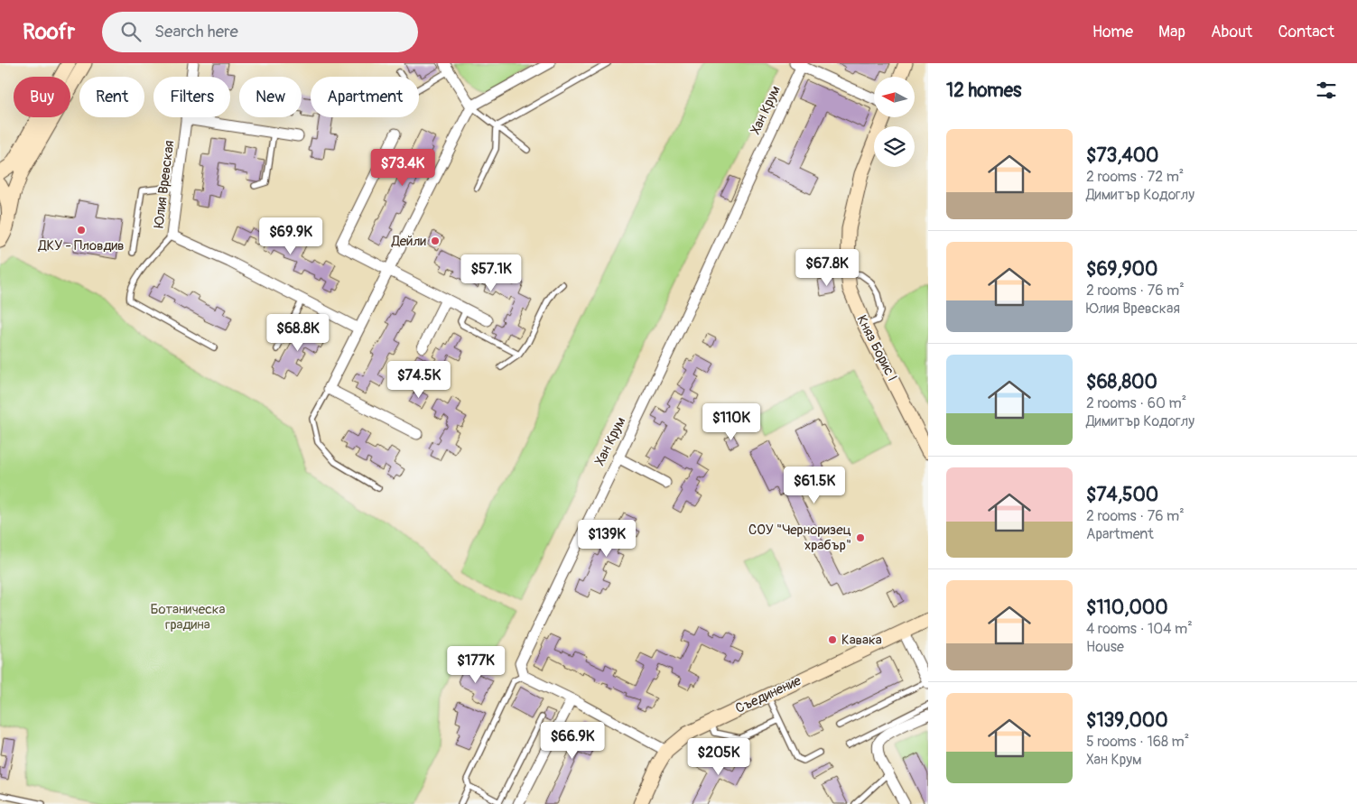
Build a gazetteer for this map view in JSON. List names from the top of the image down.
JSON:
{
  "streets": {
    "street": [
      "Хан Крум",
      "Юлия Вревская",
      "Княз Борис I",
      "Съединение"
    ]
  },
  "parks": ["Ботаническа градина"],
  "places": [
    "ДКУ - Пловдив",
    "Дейли",
    "СОУ \"Черноризец храбър\"",
    "Кавака"
  ],
  "north": "left",
  "page": {
    "header": "Roofr",
    "search": "Search here",
    "nav": [
      "Home",
      "Map",
      "About",
      "Contact"
    ],
    "heading": "12 homes",
    "chip": [
      "Buy",
      "Rent",
      "Filters",
      "New",
      "Apartment"
    ],
    "list": [
      {
        "name": "$73,400",
        "note": "2 rooms · 72 m² · Димитър Кодоглу"
      },
      {
        "name": "$69,900",
        "note": "2 rooms · 76 m² · Юлия Вревская"
      },
      {
        "name": "$68,800",
        "note": "2 rooms · 60 m² · Димитър Кодоглу"
      },
      {
        "name": "$74,500",
        "note": "2 rooms · 76 m² · Apartment"
      },
      {
        "name": "$110,000",
        "note": "4 rooms · 104 m² · House"
      },
      {
        "name": "$139,000",
        "note": "5 rooms · 168 m² · Хан Крум"
      }
    ],
    "price": [
      "$73.4K",
      "$69.9K",
      "$67.8K",
      "$57.1K",
      "$68.8K",
      "$74.5K",
      "$110K",
      "$61.5K",
      "$139K",
      "$177K",
      "$66.9K",
      "$205K"
    ]
  }
}
